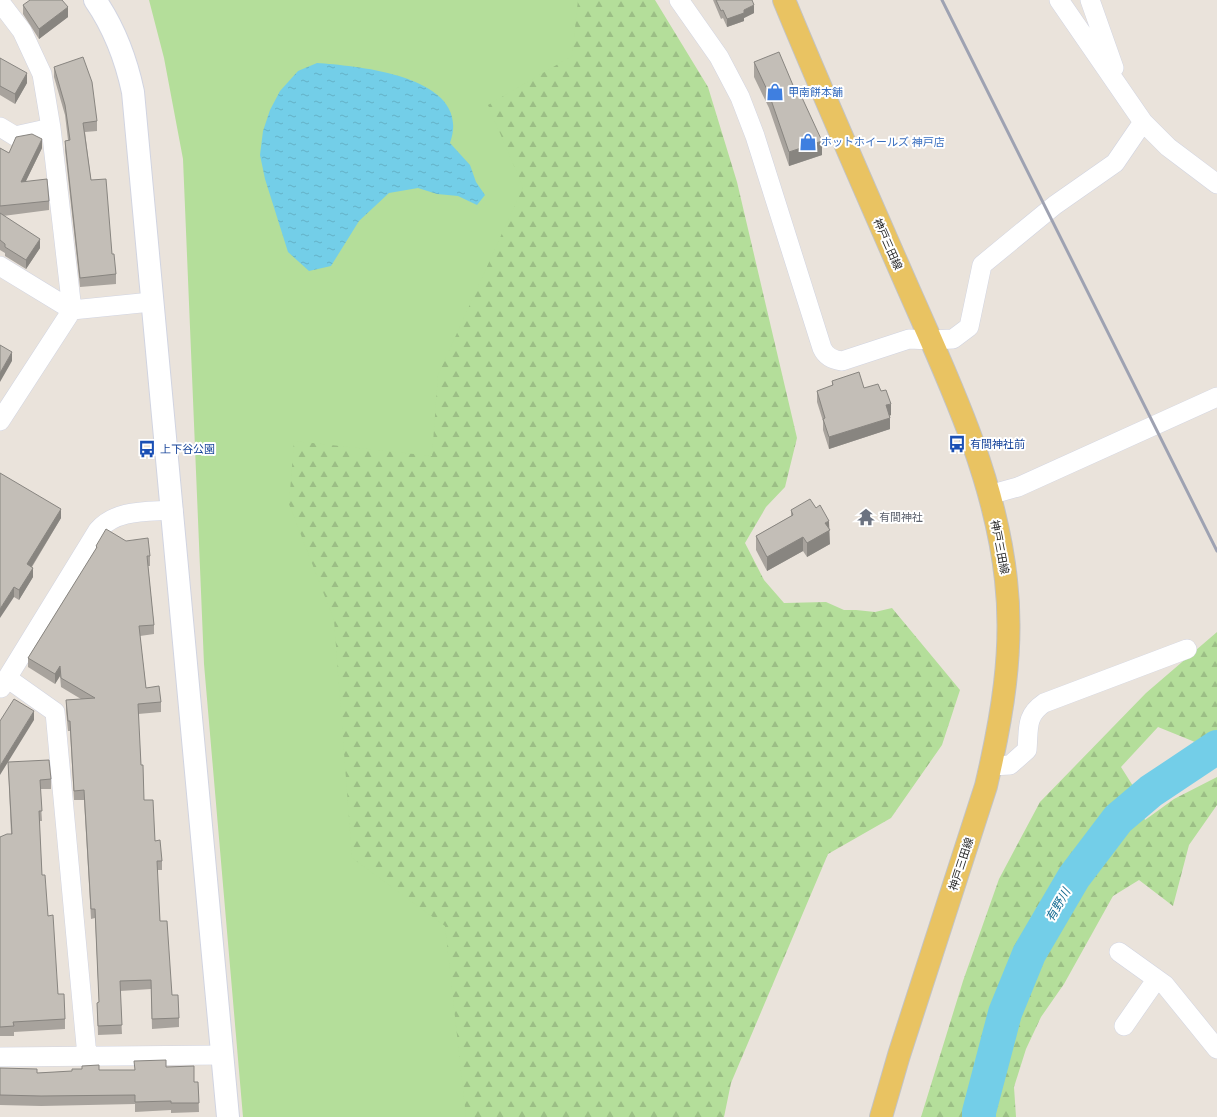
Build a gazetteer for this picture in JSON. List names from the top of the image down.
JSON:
{
  "streets": {
    "main road": ["神戸三田線"]
  },
  "water": ["有野川"],
  "places": {
    "shop": ["甲南餅本舗", "ホットホイールズ 神戸店"],
    "bus stop": ["有間神社前", "上下谷公園"],
    "temple": ["有間神社"]
  }
}
